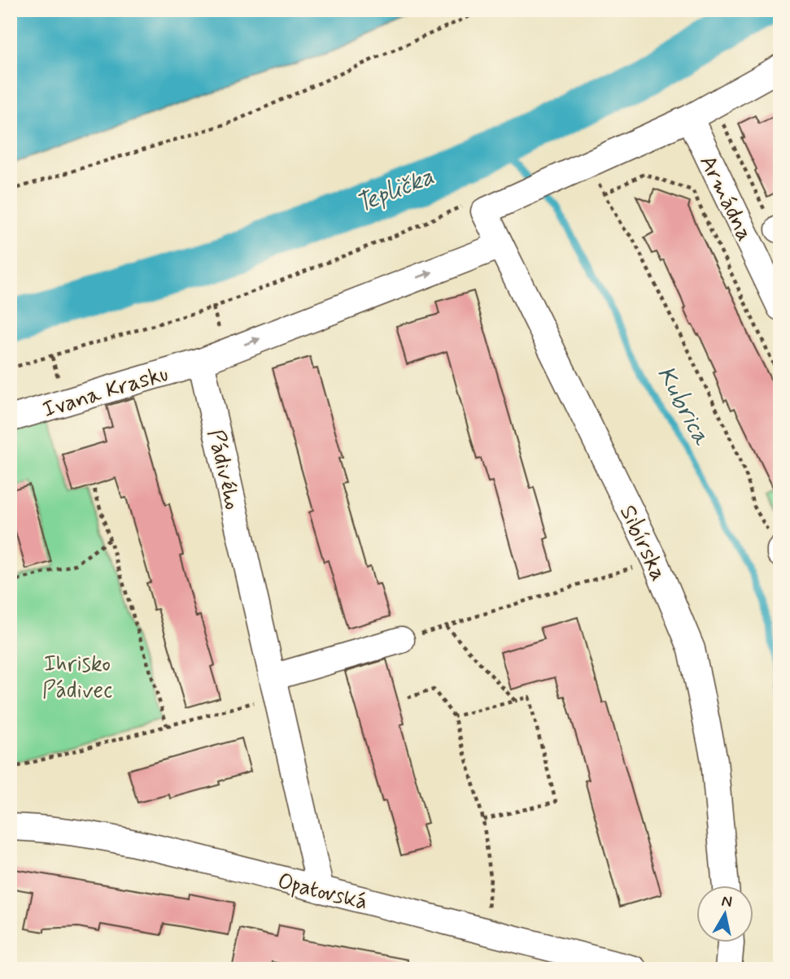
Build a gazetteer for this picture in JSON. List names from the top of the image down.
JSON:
{
  "streets": {
    "street": [
      "Armádna",
      "Ivana Krasku",
      "Pádivého",
      "Sibírska",
      "Opatovská"
    ]
  },
  "crossings": [
    ["Ivana Krasku", "Pádivého"],
    ["Pádivého", "Opatovská"]
  ],
  "water": ["Teplička", "Kubrica"],
  "parks": ["Ihrisko Pádivec"],
  "north": "top"
}
